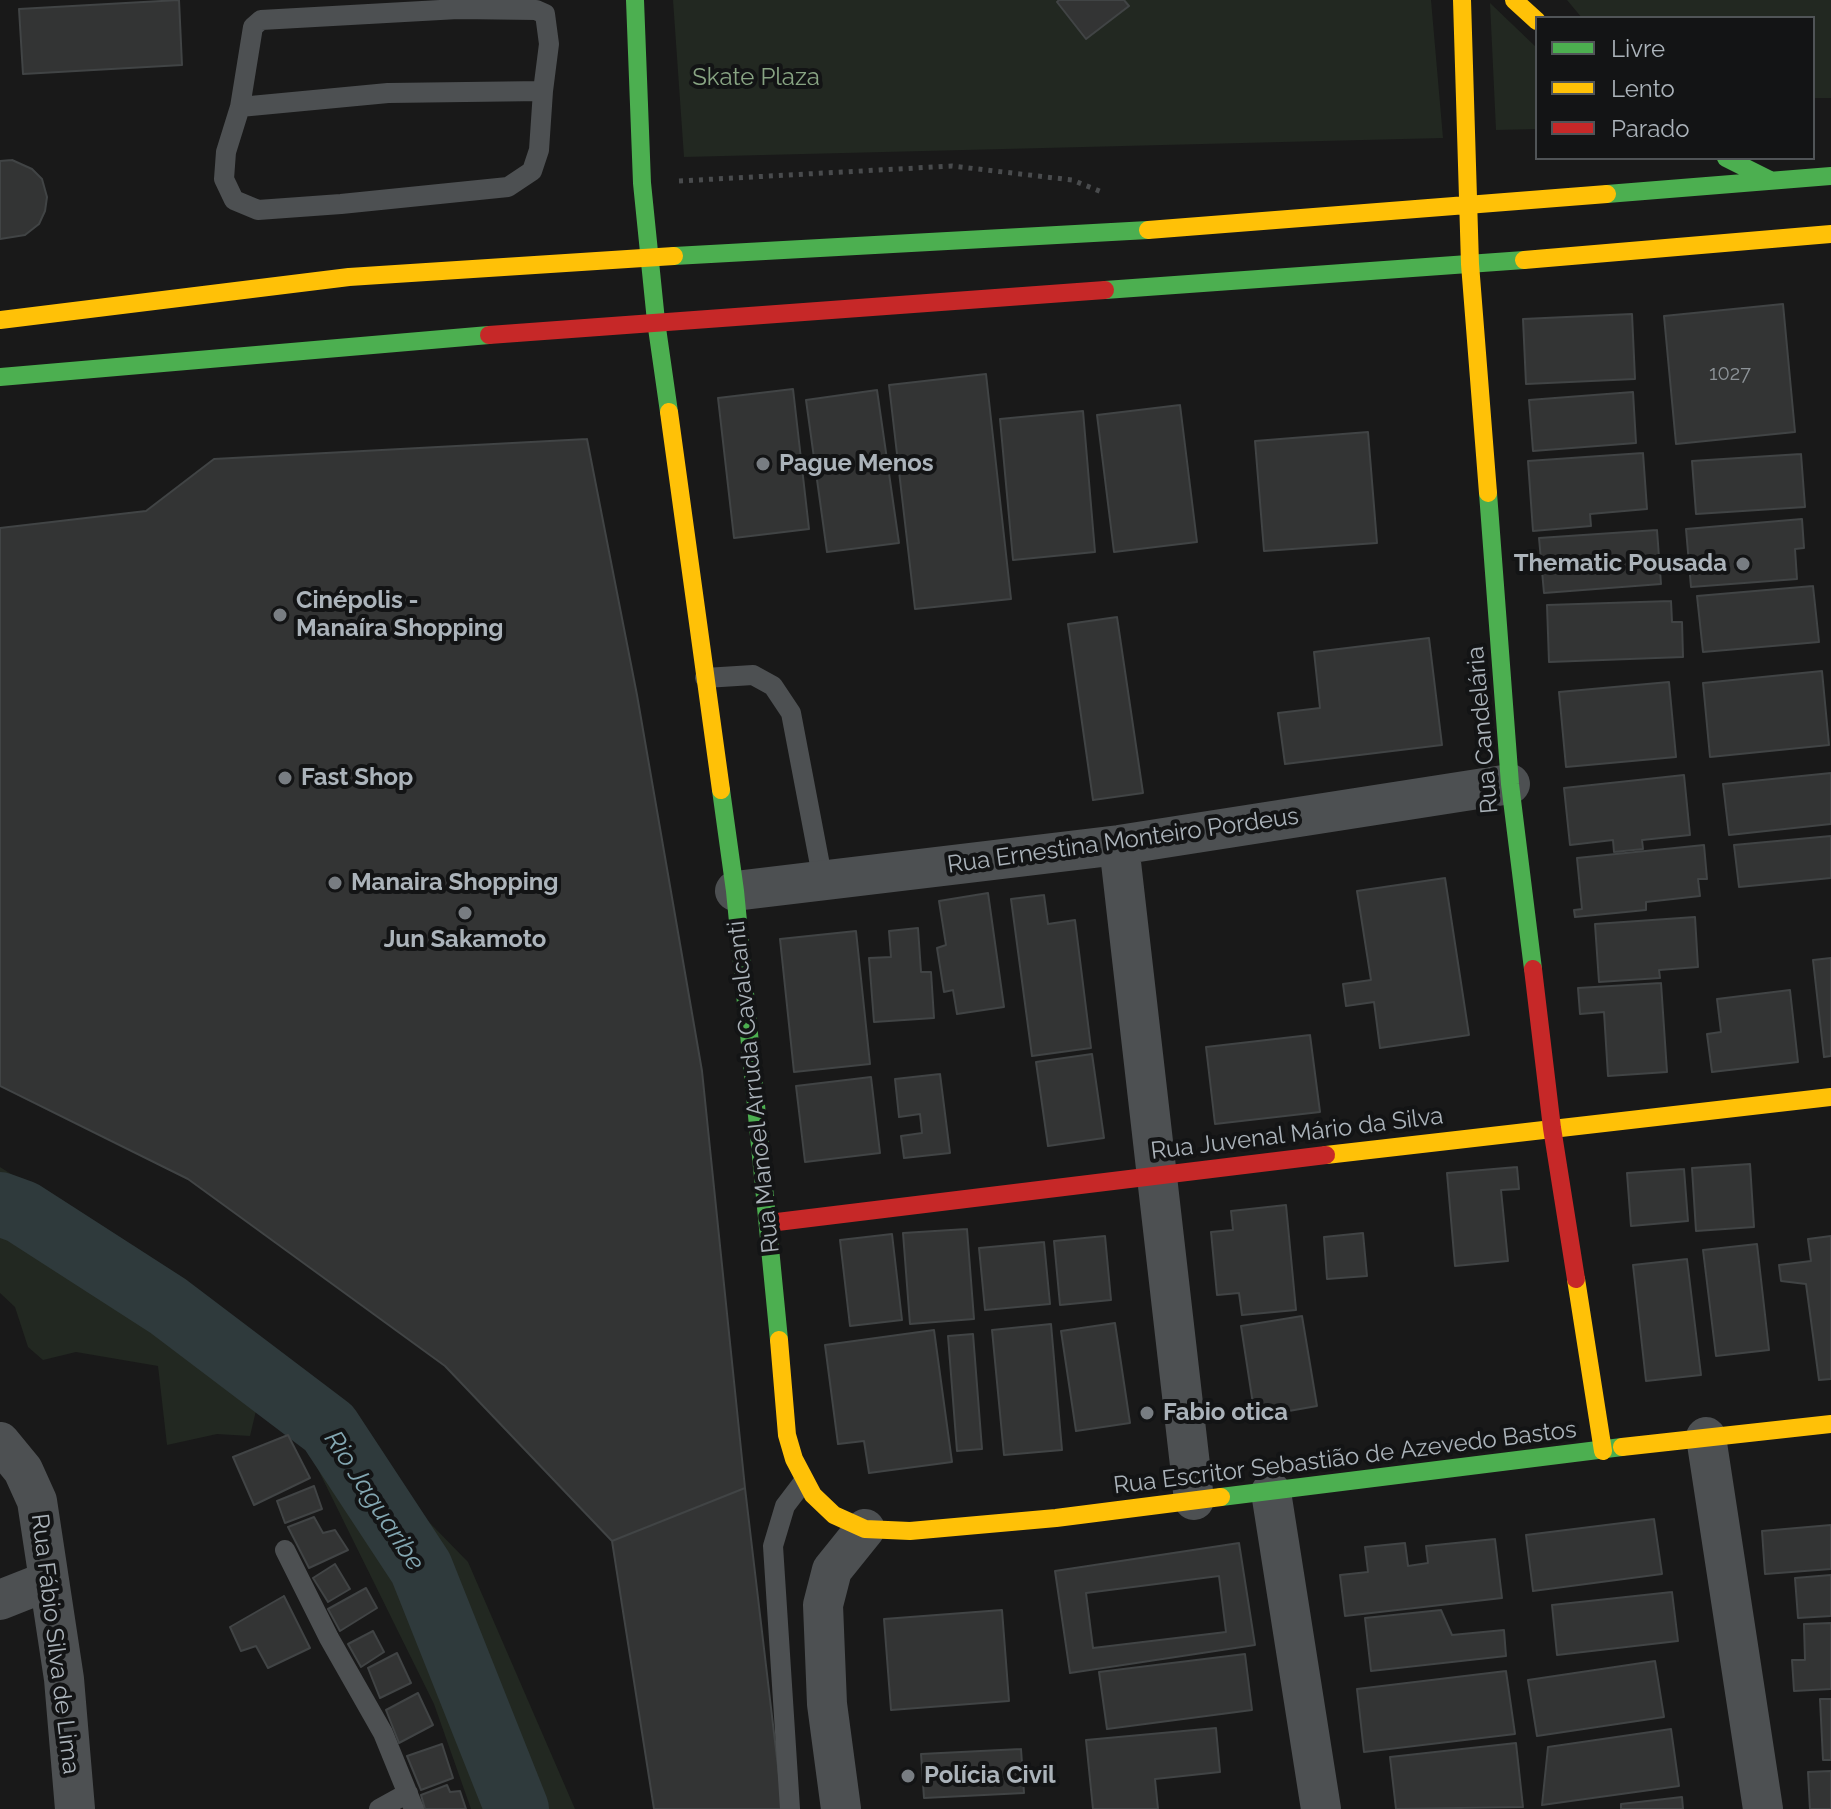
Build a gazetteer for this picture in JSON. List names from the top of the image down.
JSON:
{
  "streets": {
    "main road": [
      "Rua Candelária",
      "Rua Manoel Arruda Cavalcanti",
      "Rua Juvenal Mário da Silva",
      "Rua Escritor Sebastião de Azevedo Bastos"
    ],
    "street": ["Rua Ernestina Monteiro Pordeus", "Rua Fábio Silva de Lima"]
  },
  "crossings": [
    ["Rua Candelária", "Rua Ernestina Monteiro Pordeus"],
    ["Rua Candelária", "Rua Juvenal Mário da Silva"],
    ["Rua Candelária", "Rua Escritor Sebastião de Azevedo Bastos"],
    ["Rua Ernestina Monteiro Pordeus", "Rua Manoel Arruda Cavalcanti"],
    ["Rua Manoel Arruda Cavalcanti", "Rua Juvenal Mário da Silva"],
    ["Rua Manoel Arruda Cavalcanti", "Rua Escritor Sebastião de Azevedo Bastos"]
  ],
  "water": ["Rio Jaguaribe"],
  "parks": ["Skate Plaza"],
  "places": [
    "Pague Menos",
    "Thematic Pousada",
    "Cinépolis - Manaíra Shopping",
    "Fast Shop",
    "Manaira Shopping",
    "Jun Sakamoto",
    "Fabio otica",
    "Polícia Civil"
  ],
  "house_numbers": ["1027"],
  "legend": ["Livre", "Lento", "Parado"]
}
